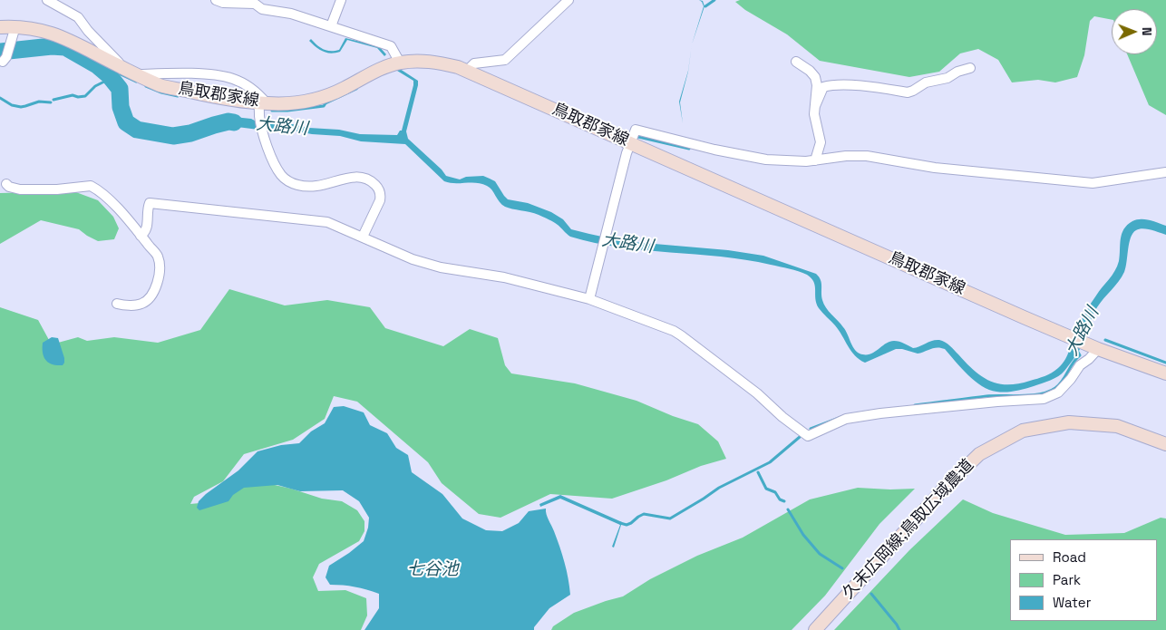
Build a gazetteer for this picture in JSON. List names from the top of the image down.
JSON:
{
  "streets": {
    "main road": ["鳥取郡家線", "久末広岡線;鳥取広域農道"]
  },
  "water": ["大路川", "七谷池"],
  "legend": ["Road", "Park", "Water"],
  "north": "right"
}
